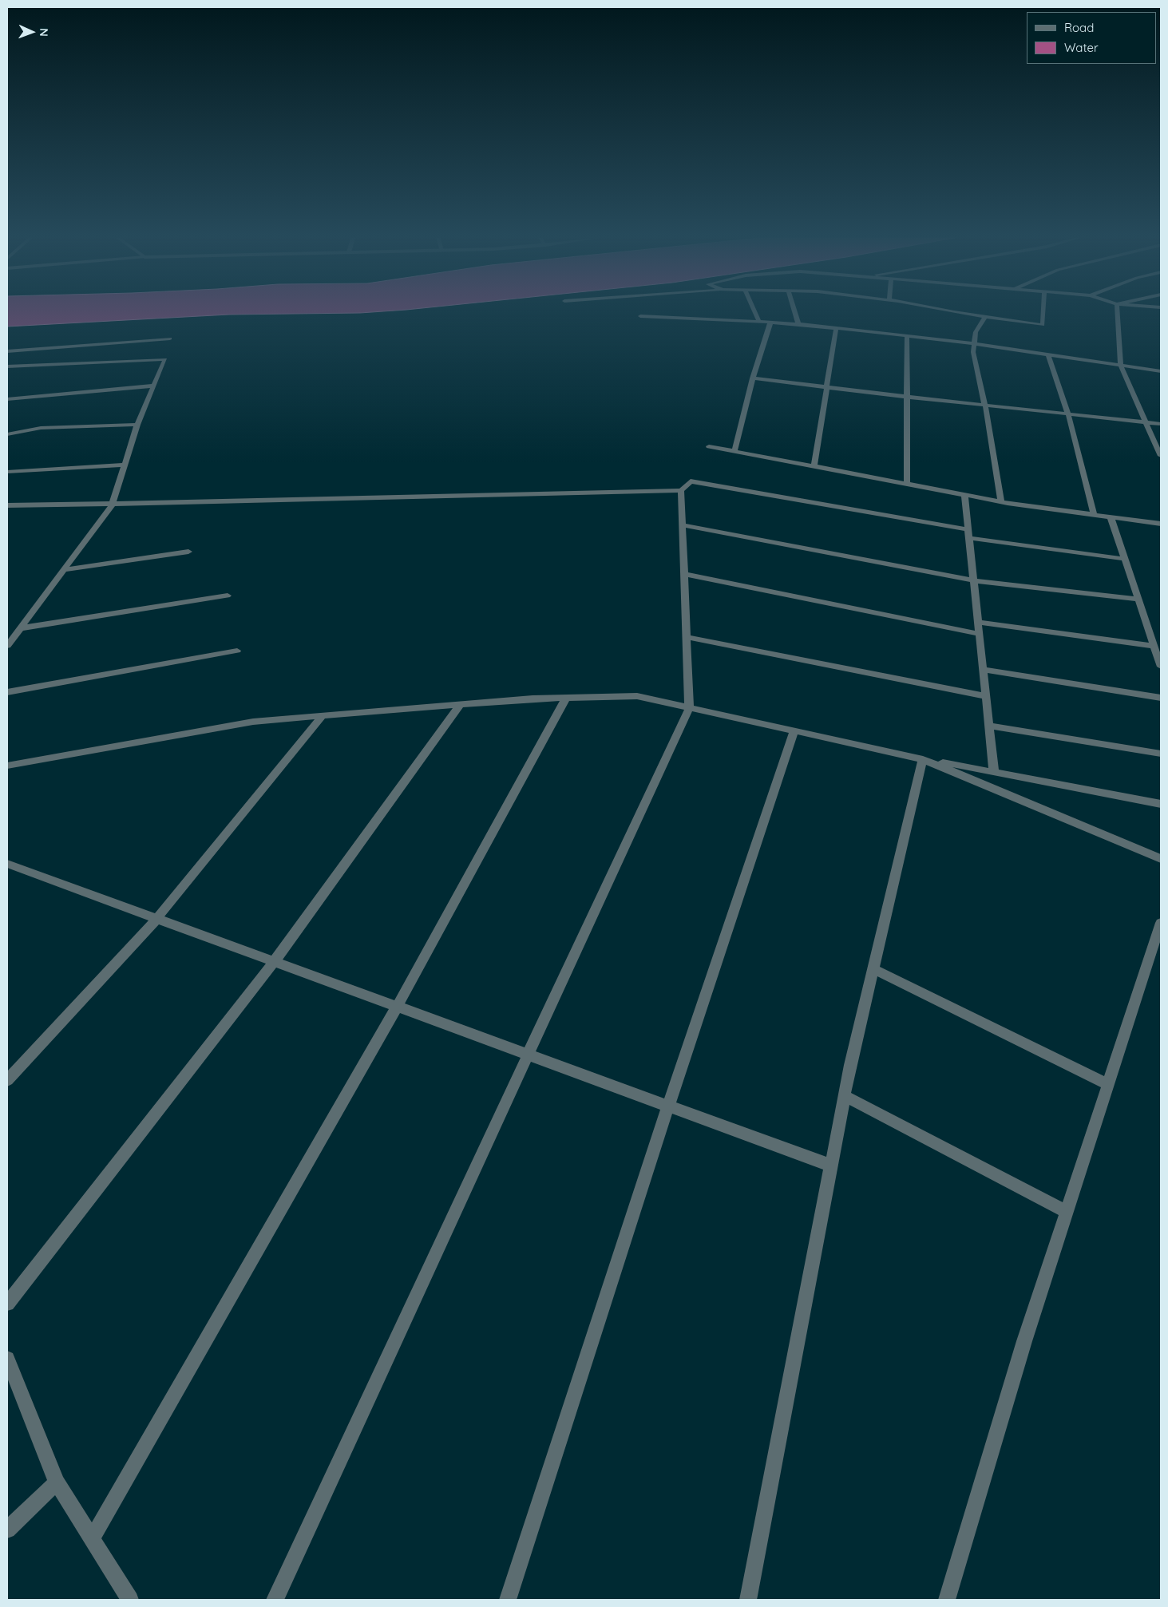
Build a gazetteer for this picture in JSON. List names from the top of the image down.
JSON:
{
  "legend": ["Road", "Water"],
  "north": "right"
}
